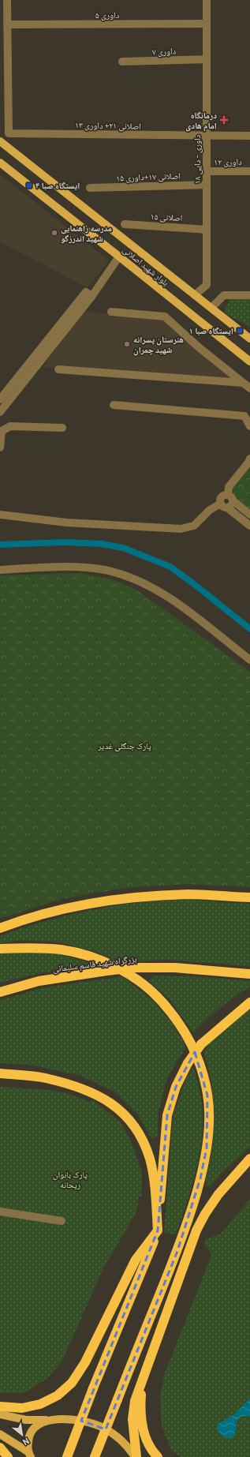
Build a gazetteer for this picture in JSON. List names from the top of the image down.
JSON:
{
  "streets": {
    "highway": ["بزرگراه شهید قاسم سلیمانی"],
    "main road": ["بلوار شهید اصلانی"],
    "street": [
      "داوری ۵",
      "داوری ۷",
      "اصلانی ۲۱+ داوری ۱۳",
      "داوری - دایی ۱۸",
      "داوری ۱۲",
      "اصلانی ۱۷+داوری ۱۵",
      "اصلانی ۱۵"
    ]
  },
  "crossings": [
    ["داوری ۵", "اصلانی ۲۱+ داوری ۱۳"],
    ["داوری ۵", "داوری - دایی ۱۸"],
    ["داوری ۷", "داوری - دایی ۱۸"],
    ["اصلانی ۲۱+ داوری ۱۳", "داوری - دایی ۱۸"],
    ["داوری - دایی ۱۸", "داوری ۱۲"],
    ["داوری - دایی ۱۸", "اصلانی ۱۷+داوری ۱۵"],
    ["داوری - دایی ۱۸", "اصلانی ۱۵"],
    ["داوری - دایی ۱۸", "بلوار شهید اصلانی"]
  ],
  "parks": ["پارک جنگلی غدیر", "پارک بانوان ریحانه"],
  "places": {
    "health": ["درمانگاه امام هادی"],
    "transit": ["ایستگاه صبا ۴", "ایستگاه صبا ۱"],
    "other": ["مدرسه راهنمایی شهید اندرزگو", "هنرستان پسرانه شهید چمران"]
  },
  "north": "bottom right"
}
